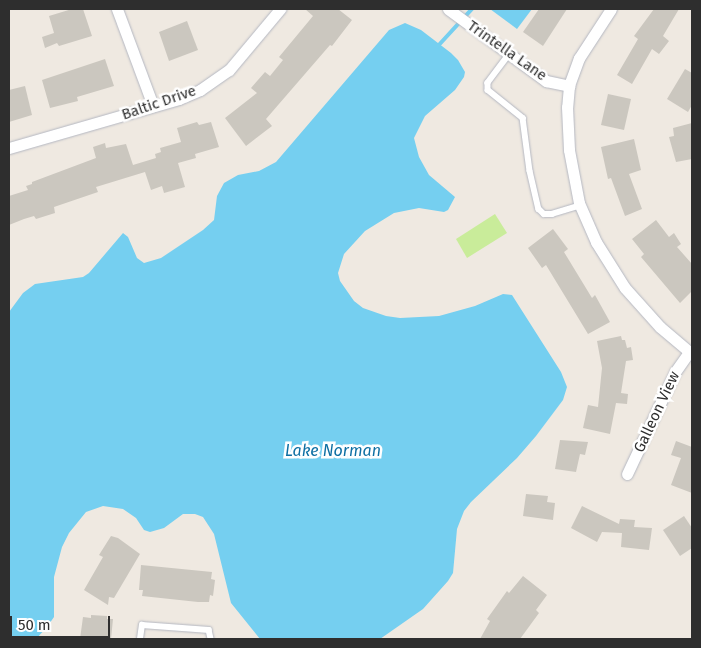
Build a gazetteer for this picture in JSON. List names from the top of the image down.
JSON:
{
  "streets": {
    "street": ["Trintella Lane", "Baltic Drive", "Galleon View"]
  },
  "water": ["Lake Norman"],
  "scale_bar": "50 m"
}
